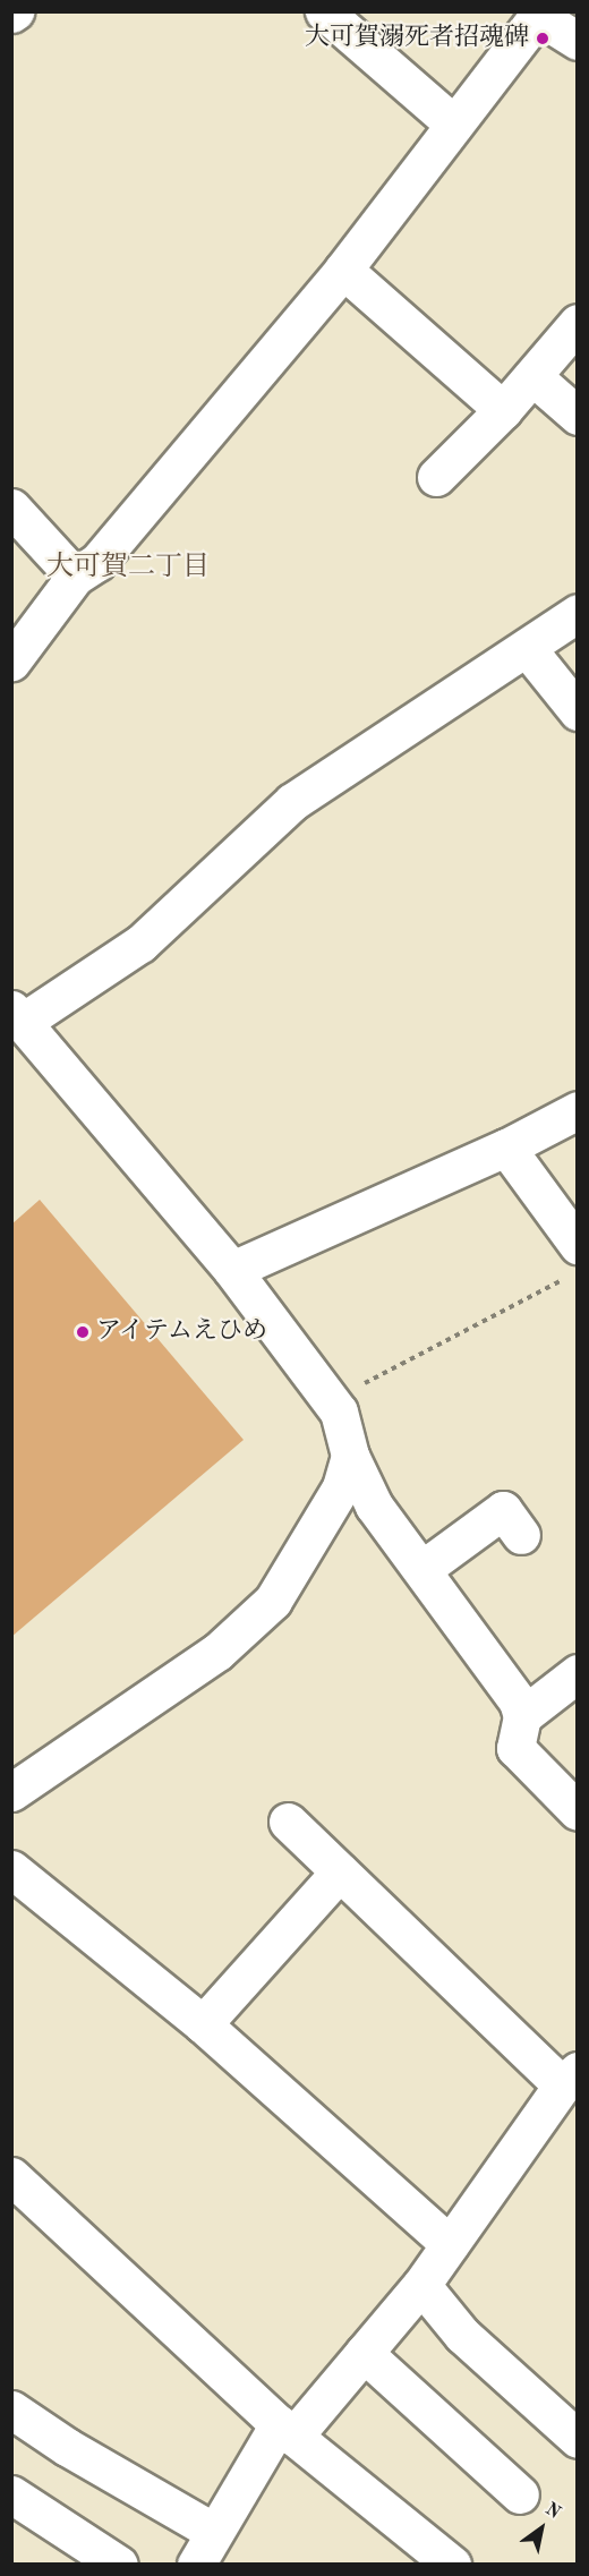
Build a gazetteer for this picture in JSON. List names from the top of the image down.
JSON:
{
  "districts": ["大可賀二丁目"],
  "places": ["大可賀溺死者招魂碑", "アイテムえひめ"],
  "north": "top right"
}
